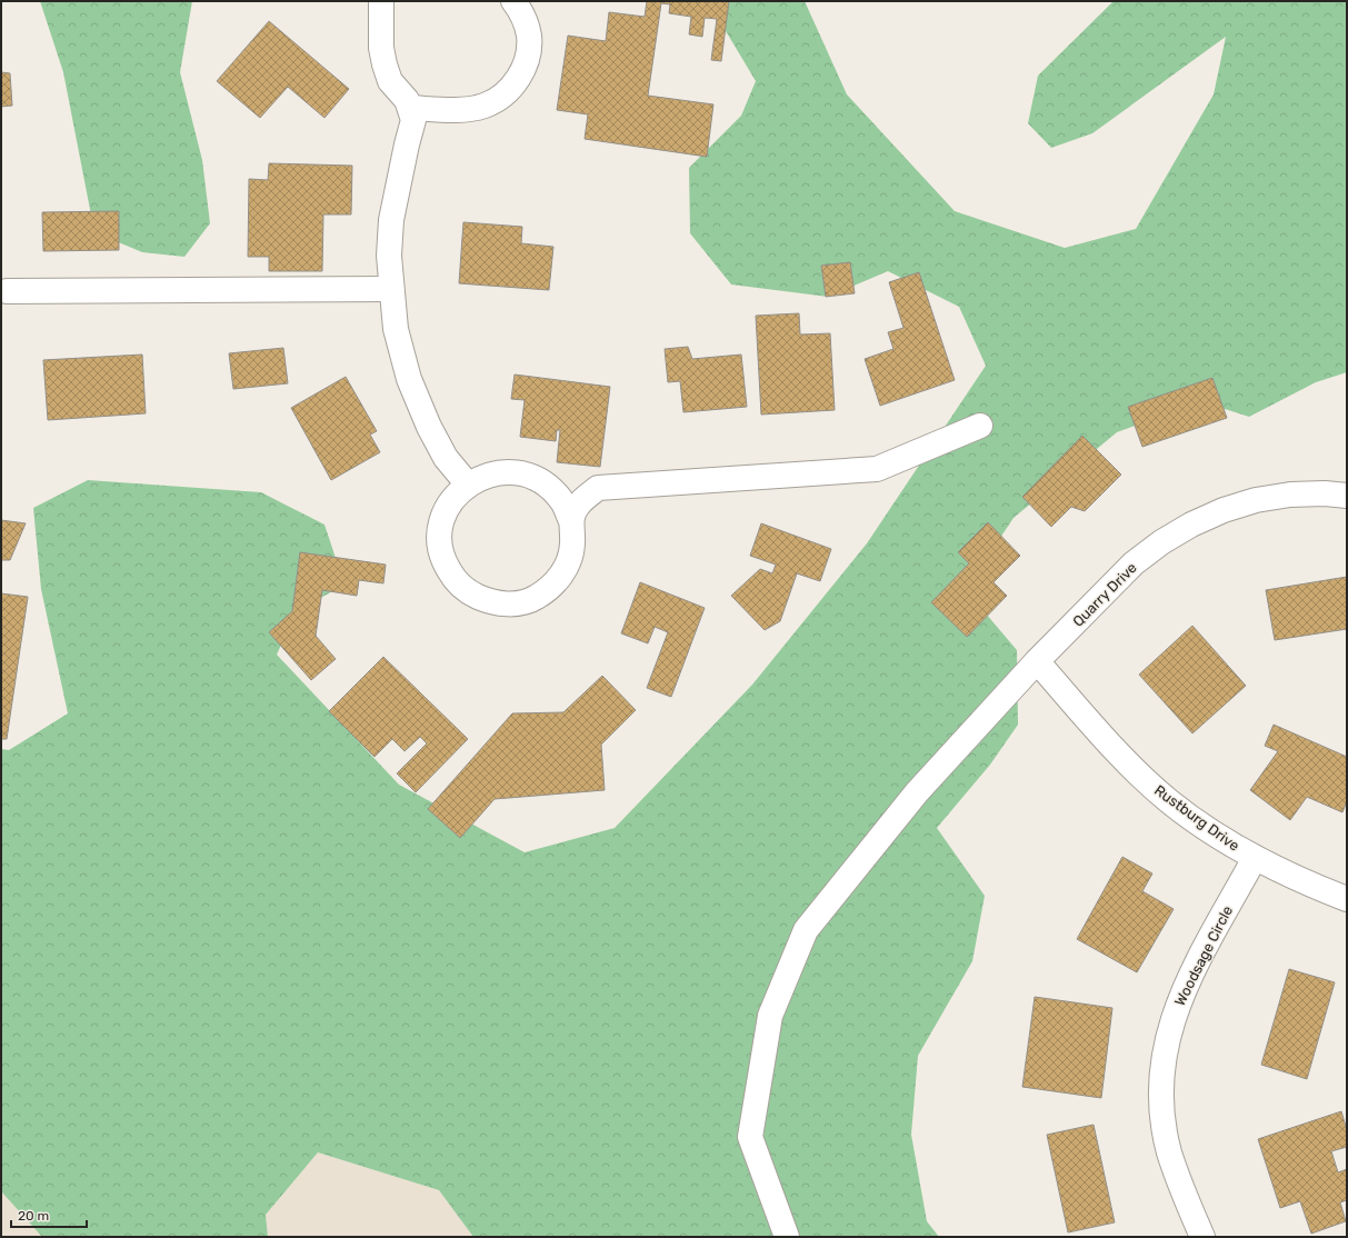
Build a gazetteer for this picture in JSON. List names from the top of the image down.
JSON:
{
  "streets": {
    "street": ["Quarry Drive", "Rustburg Drive", "Woodsage Circle"]
  },
  "crossings": [
    ["Quarry Drive", "Rustburg Drive"],
    ["Rustburg Drive", "Woodsage Circle"]
  ],
  "scale_bar": "20 m"
}
